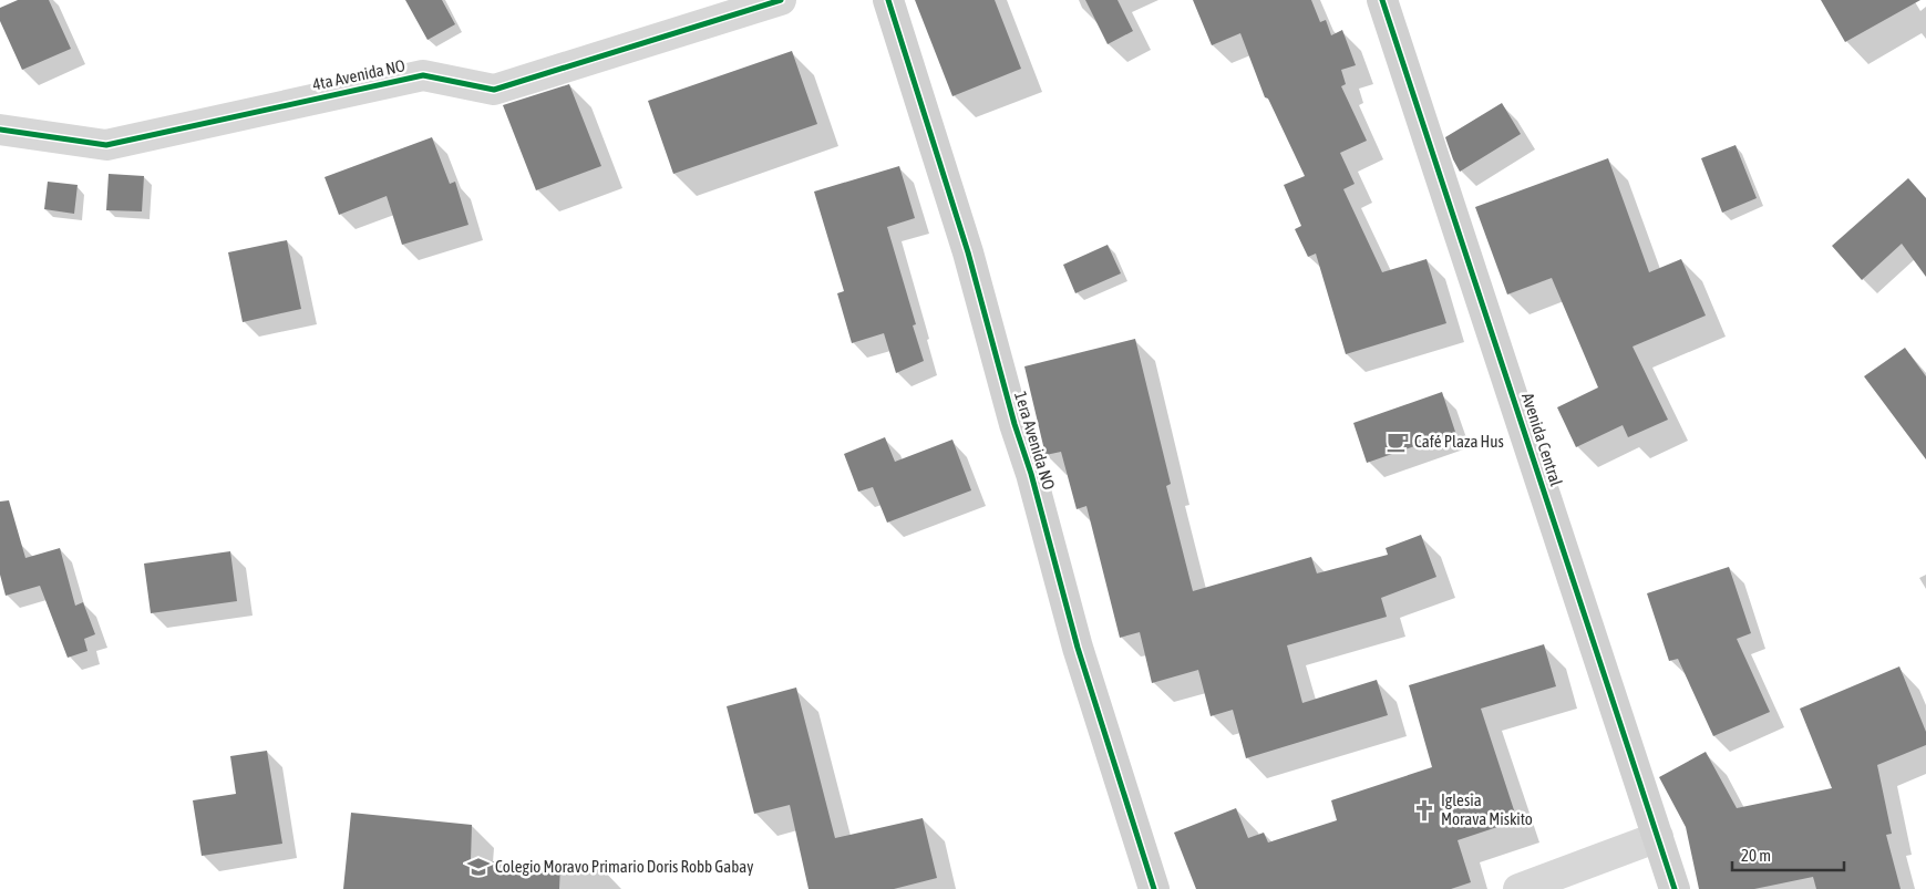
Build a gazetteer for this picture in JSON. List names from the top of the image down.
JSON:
{
  "streets": {
    "street": ["4ta Avenida NO", "Avenida Central", "1era Avenida NO"]
  },
  "places": {
    "cafe": ["Café Plaza Hus"],
    "church": ["Iglesia Morava Miskito"],
    "school or university": ["Colegio Moravo Primario Doris Robb Gabay"]
  },
  "scale_bar": "20 m"
}
